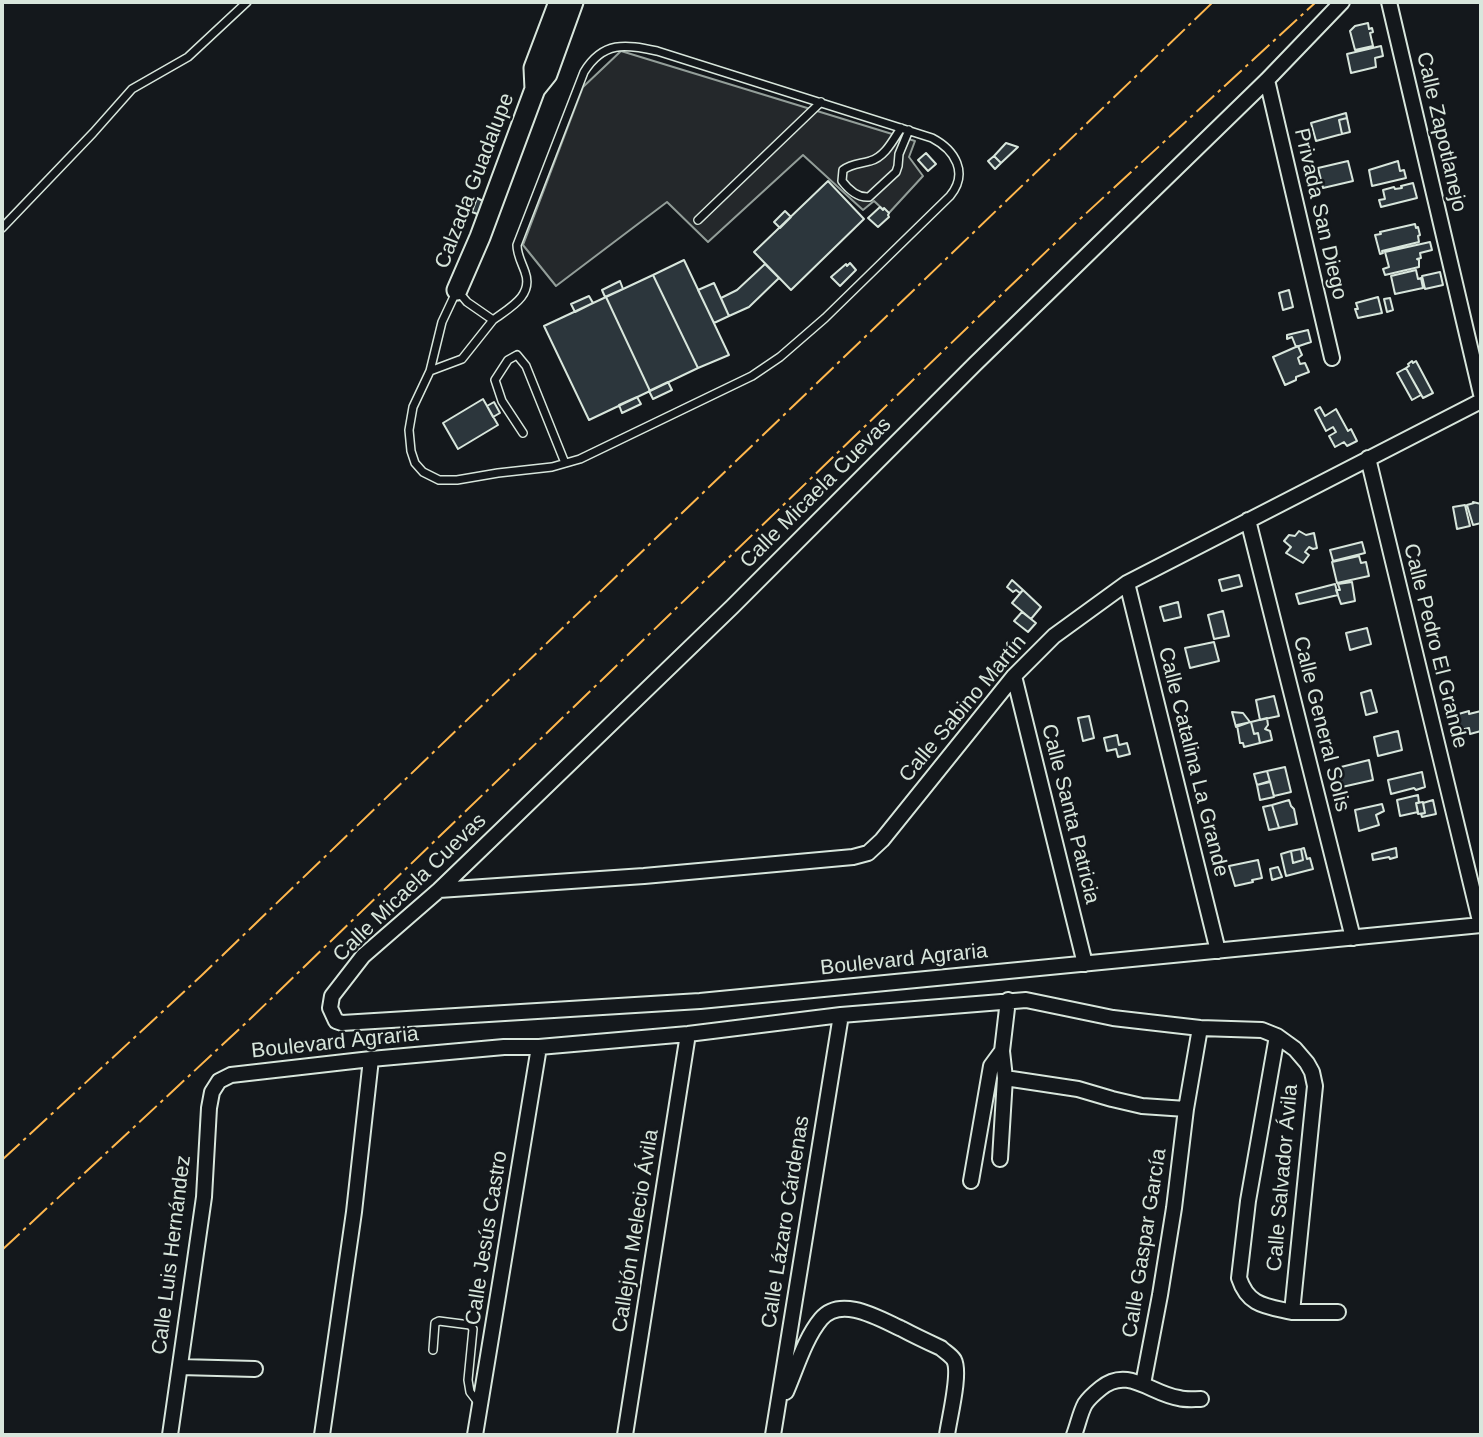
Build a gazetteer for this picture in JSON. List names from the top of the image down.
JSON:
{
  "streets": {
    "street": [
      "Calle Zapotlanejo",
      "Calzada Guadalupe",
      "Privada San Diego",
      "Calle Micaela Cuevas",
      "Calle Pedro El Grande",
      "Calle Sabino Martín",
      "Calle General Solis",
      "Calle Catalina La Grande",
      "Calle Santa Patricia",
      "Boulevard Agraria",
      "Calle Salvador Ávila",
      "Calle Lázaro Cárdenas",
      "Callejón Melecio Ávila",
      "Calle Jesús Castro",
      "Calle Gaspar García",
      "Calle Luis Hernández"
    ]
  },
  "crossings": [
    ["Privada San Diego", "Calle Micaela Cuevas"],
    ["Calle Micaela Cuevas", "Calle Sabino Martín"],
    ["Calle Micaela Cuevas", "Boulevard Agraria"],
    ["Calle Pedro El Grande", "Calle Sabino Martín"],
    ["Calle Pedro El Grande", "Boulevard Agraria"],
    ["Calle Sabino Martín", "Calle General Solis"],
    ["Calle Sabino Martín", "Calle Catalina La Grande"],
    ["Calle Sabino Martín", "Calle Santa Patricia"],
    ["Calle General Solis", "Boulevard Agraria"],
    ["Calle Catalina La Grande", "Boulevard Agraria"],
    ["Calle Santa Patricia", "Boulevard Agraria"],
    ["Boulevard Agraria", "Calle Salvador Ávila"],
    ["Boulevard Agraria", "Calle Lázaro Cárdenas"],
    ["Boulevard Agraria", "Callejón Melecio Ávila"],
    ["Boulevard Agraria", "Calle Jesús Castro"],
    ["Boulevard Agraria", "Calle Luis Hernández"],
    ["Calle Salvador Ávila", "Calle Lázaro Cárdenas"],
    ["Calle Salvador Ávila", "Calle Gaspar García"]
  ]
}
